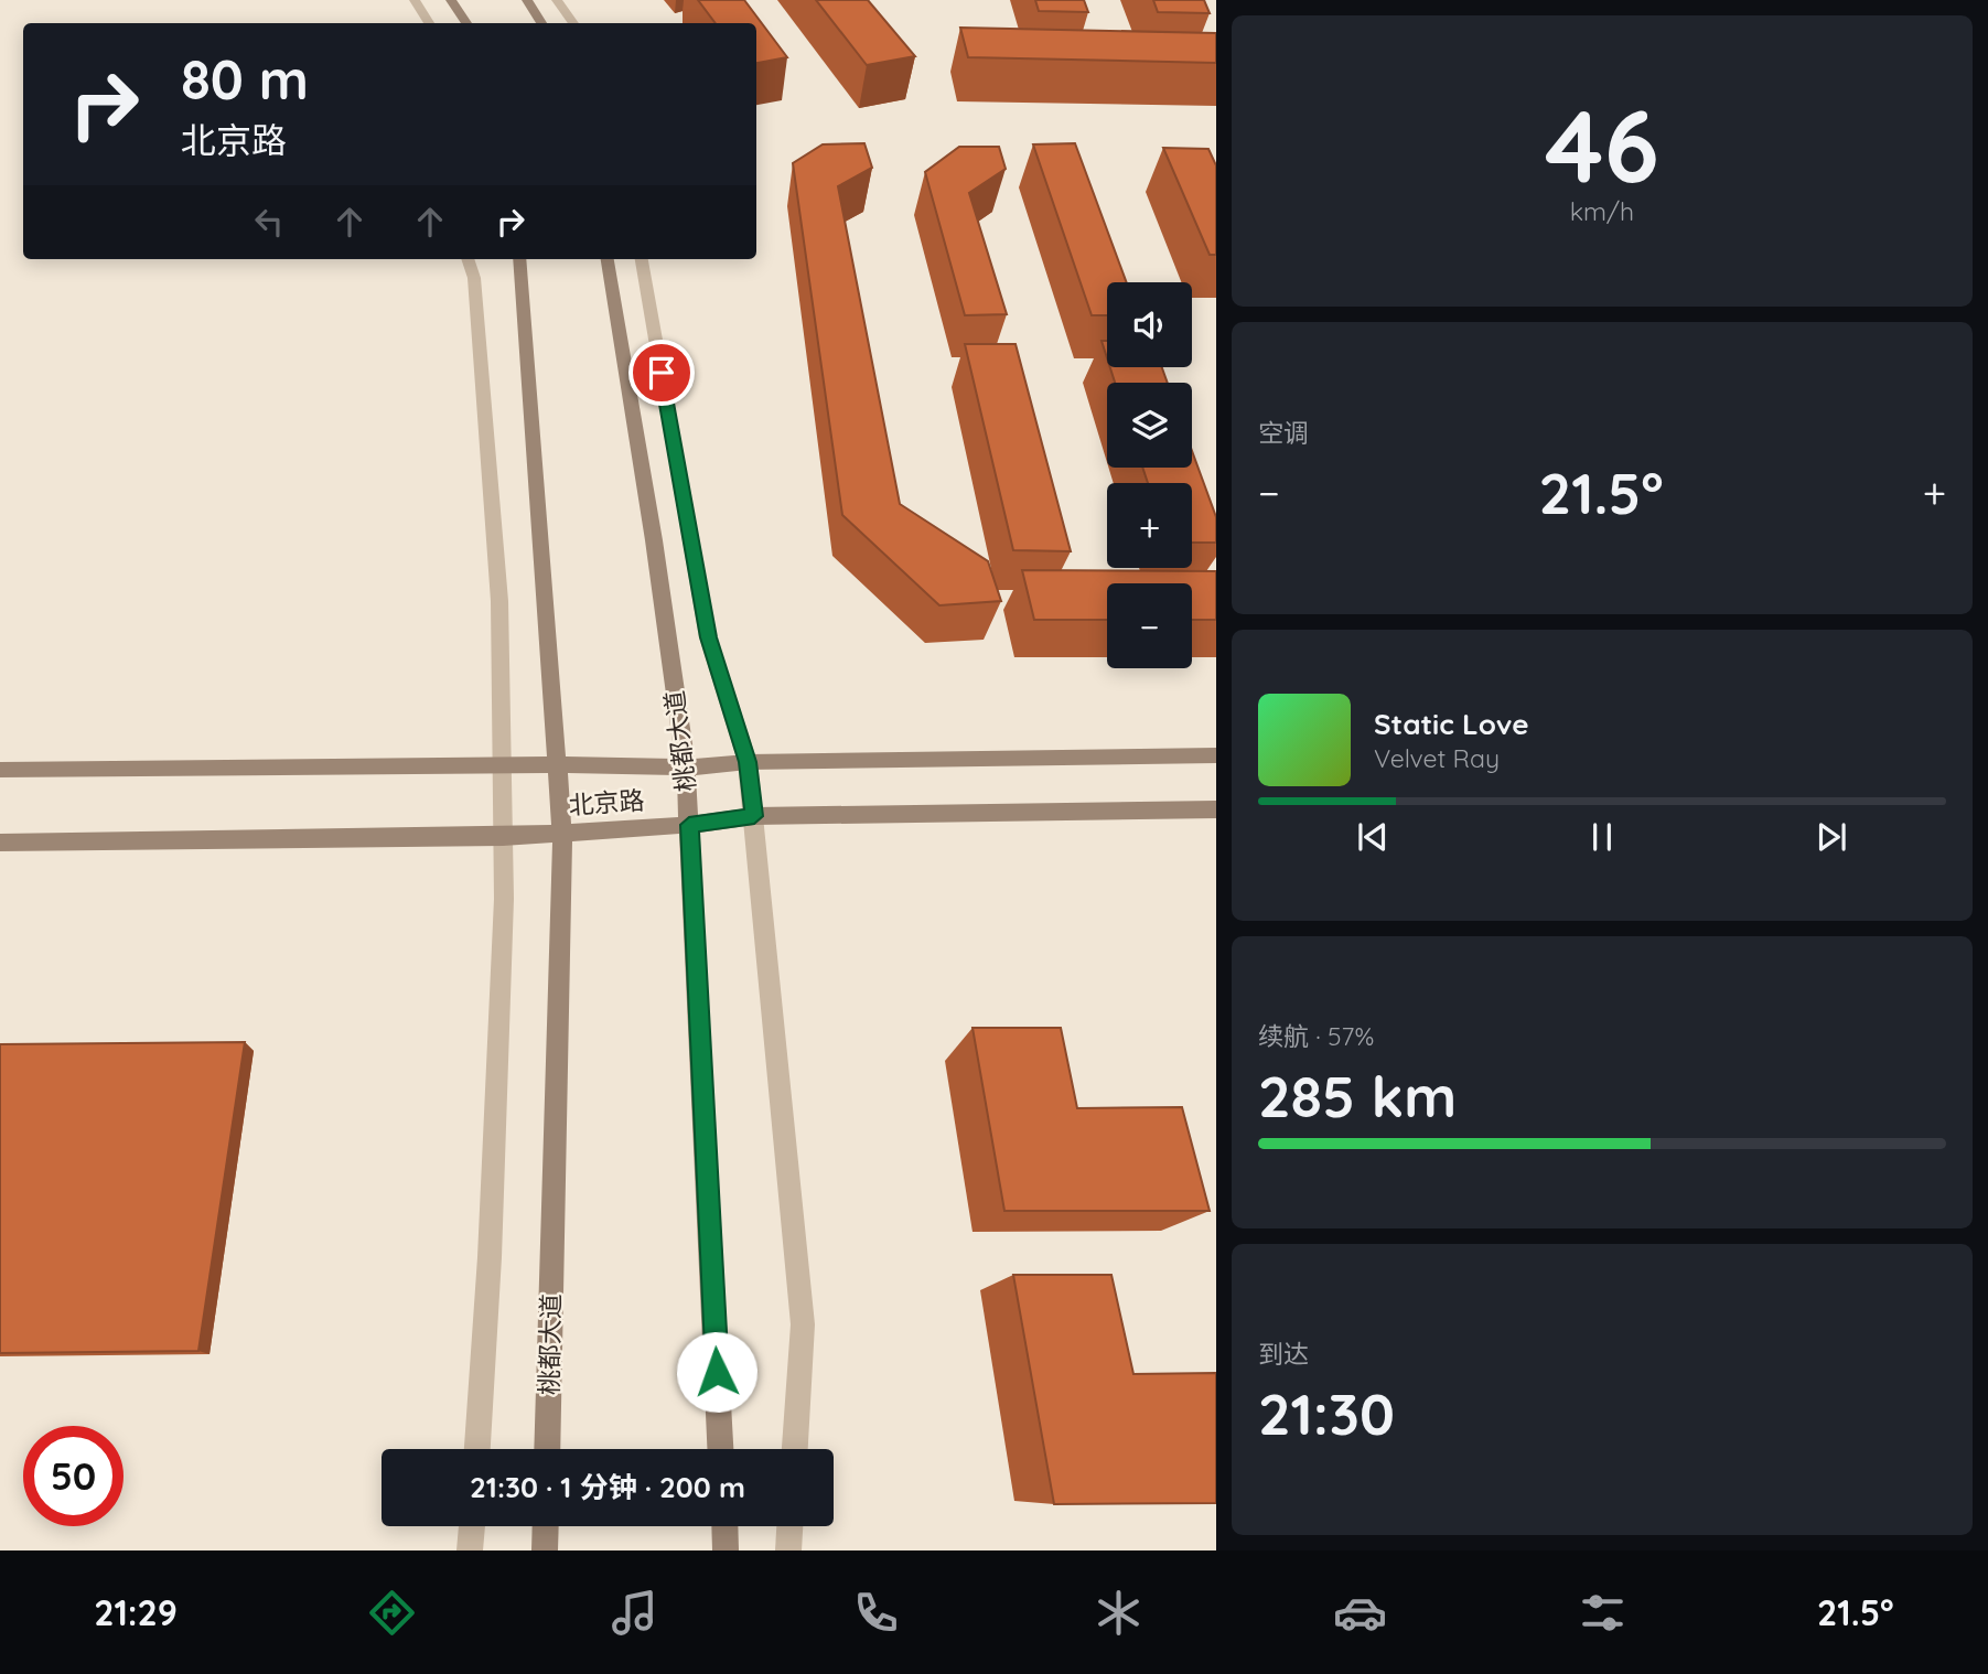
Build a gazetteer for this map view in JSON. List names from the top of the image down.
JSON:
{
  "streets": {
    "main road": ["桃都大道", "北京路"]
  },
  "crossings": [
    ["桃都大道", "北京路"]
  ],
  "page": {
    "tile": [
      ["46", "km/h"],
      "空调",
      ["续航 · 57%", "285 km"],
      ["到达", "21:30"]
    ],
    "turn": ["80 m", "北京路"],
    "map_buttons": ["+", "−"],
    "heat": ["−", "21.5°", "+"],
    "song": ["Static Love", "Velvet Ray"],
    "limit": "50",
    "trip": "21:30 · 1 分钟 · 200 m",
    "tabs": ["21:29", "21.5°"]
  }
}
